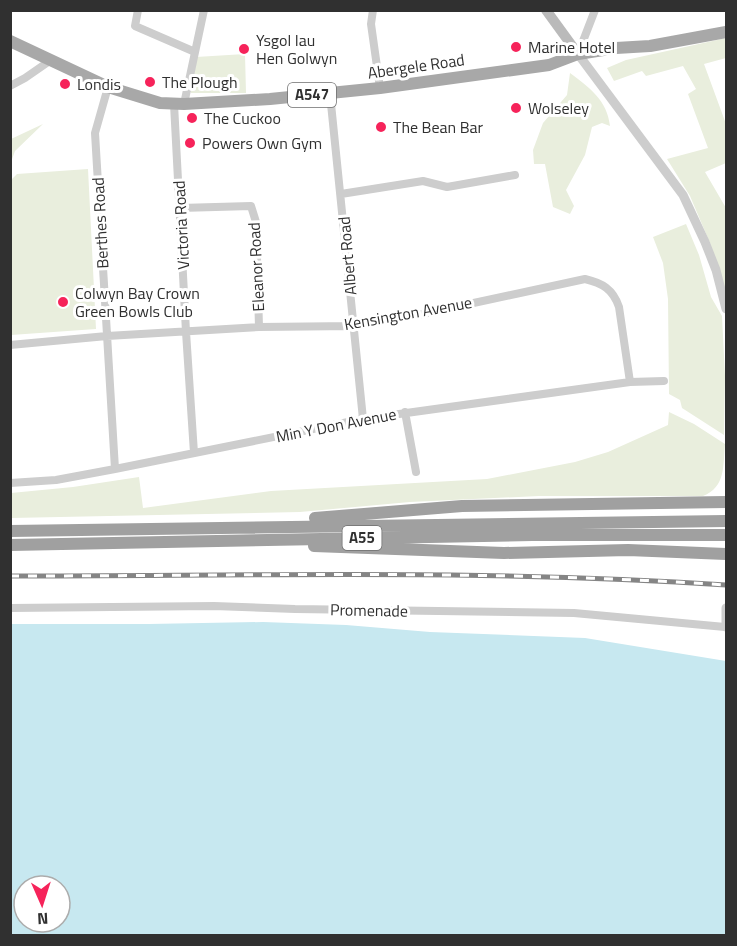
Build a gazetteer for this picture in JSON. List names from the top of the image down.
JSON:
{
  "streets": {
    "highway": ["A55"],
    "main road": ["Abergele Road", "A547"],
    "street": [
      "Berthes Road",
      "Victoria Road",
      "Albert Road",
      "Eleanor Road",
      "Kensington Avenue",
      "Min Y Don Avenue",
      "Promenade"
    ]
  },
  "crossings": [
    ["Abergele Road", "Berthes Road"],
    ["Abergele Road", "Victoria Road"],
    ["Abergele Road", "Albert Road"],
    ["Berthes Road", "Kensington Avenue"],
    ["Berthes Road", "Min Y Don Avenue"],
    ["Victoria Road", "Eleanor Road"],
    ["Victoria Road", "Kensington Avenue"],
    ["Victoria Road", "Min Y Don Avenue"],
    ["Albert Road", "Kensington Avenue"],
    ["Albert Road", "Min Y Don Avenue"],
    ["Eleanor Road", "Kensington Avenue"],
    ["Kensington Avenue", "Min Y Don Avenue"]
  ],
  "places": [
    "Marine Hotel",
    "Ysgol Iau Hen Golwyn",
    "The Plough",
    "Londis",
    "Wolseley",
    "The Cuckoo",
    "The Bean Bar",
    "Powers Own Gym",
    "Colwyn Bay Crown Green Bowls Club"
  ],
  "north": "bottom"
}
